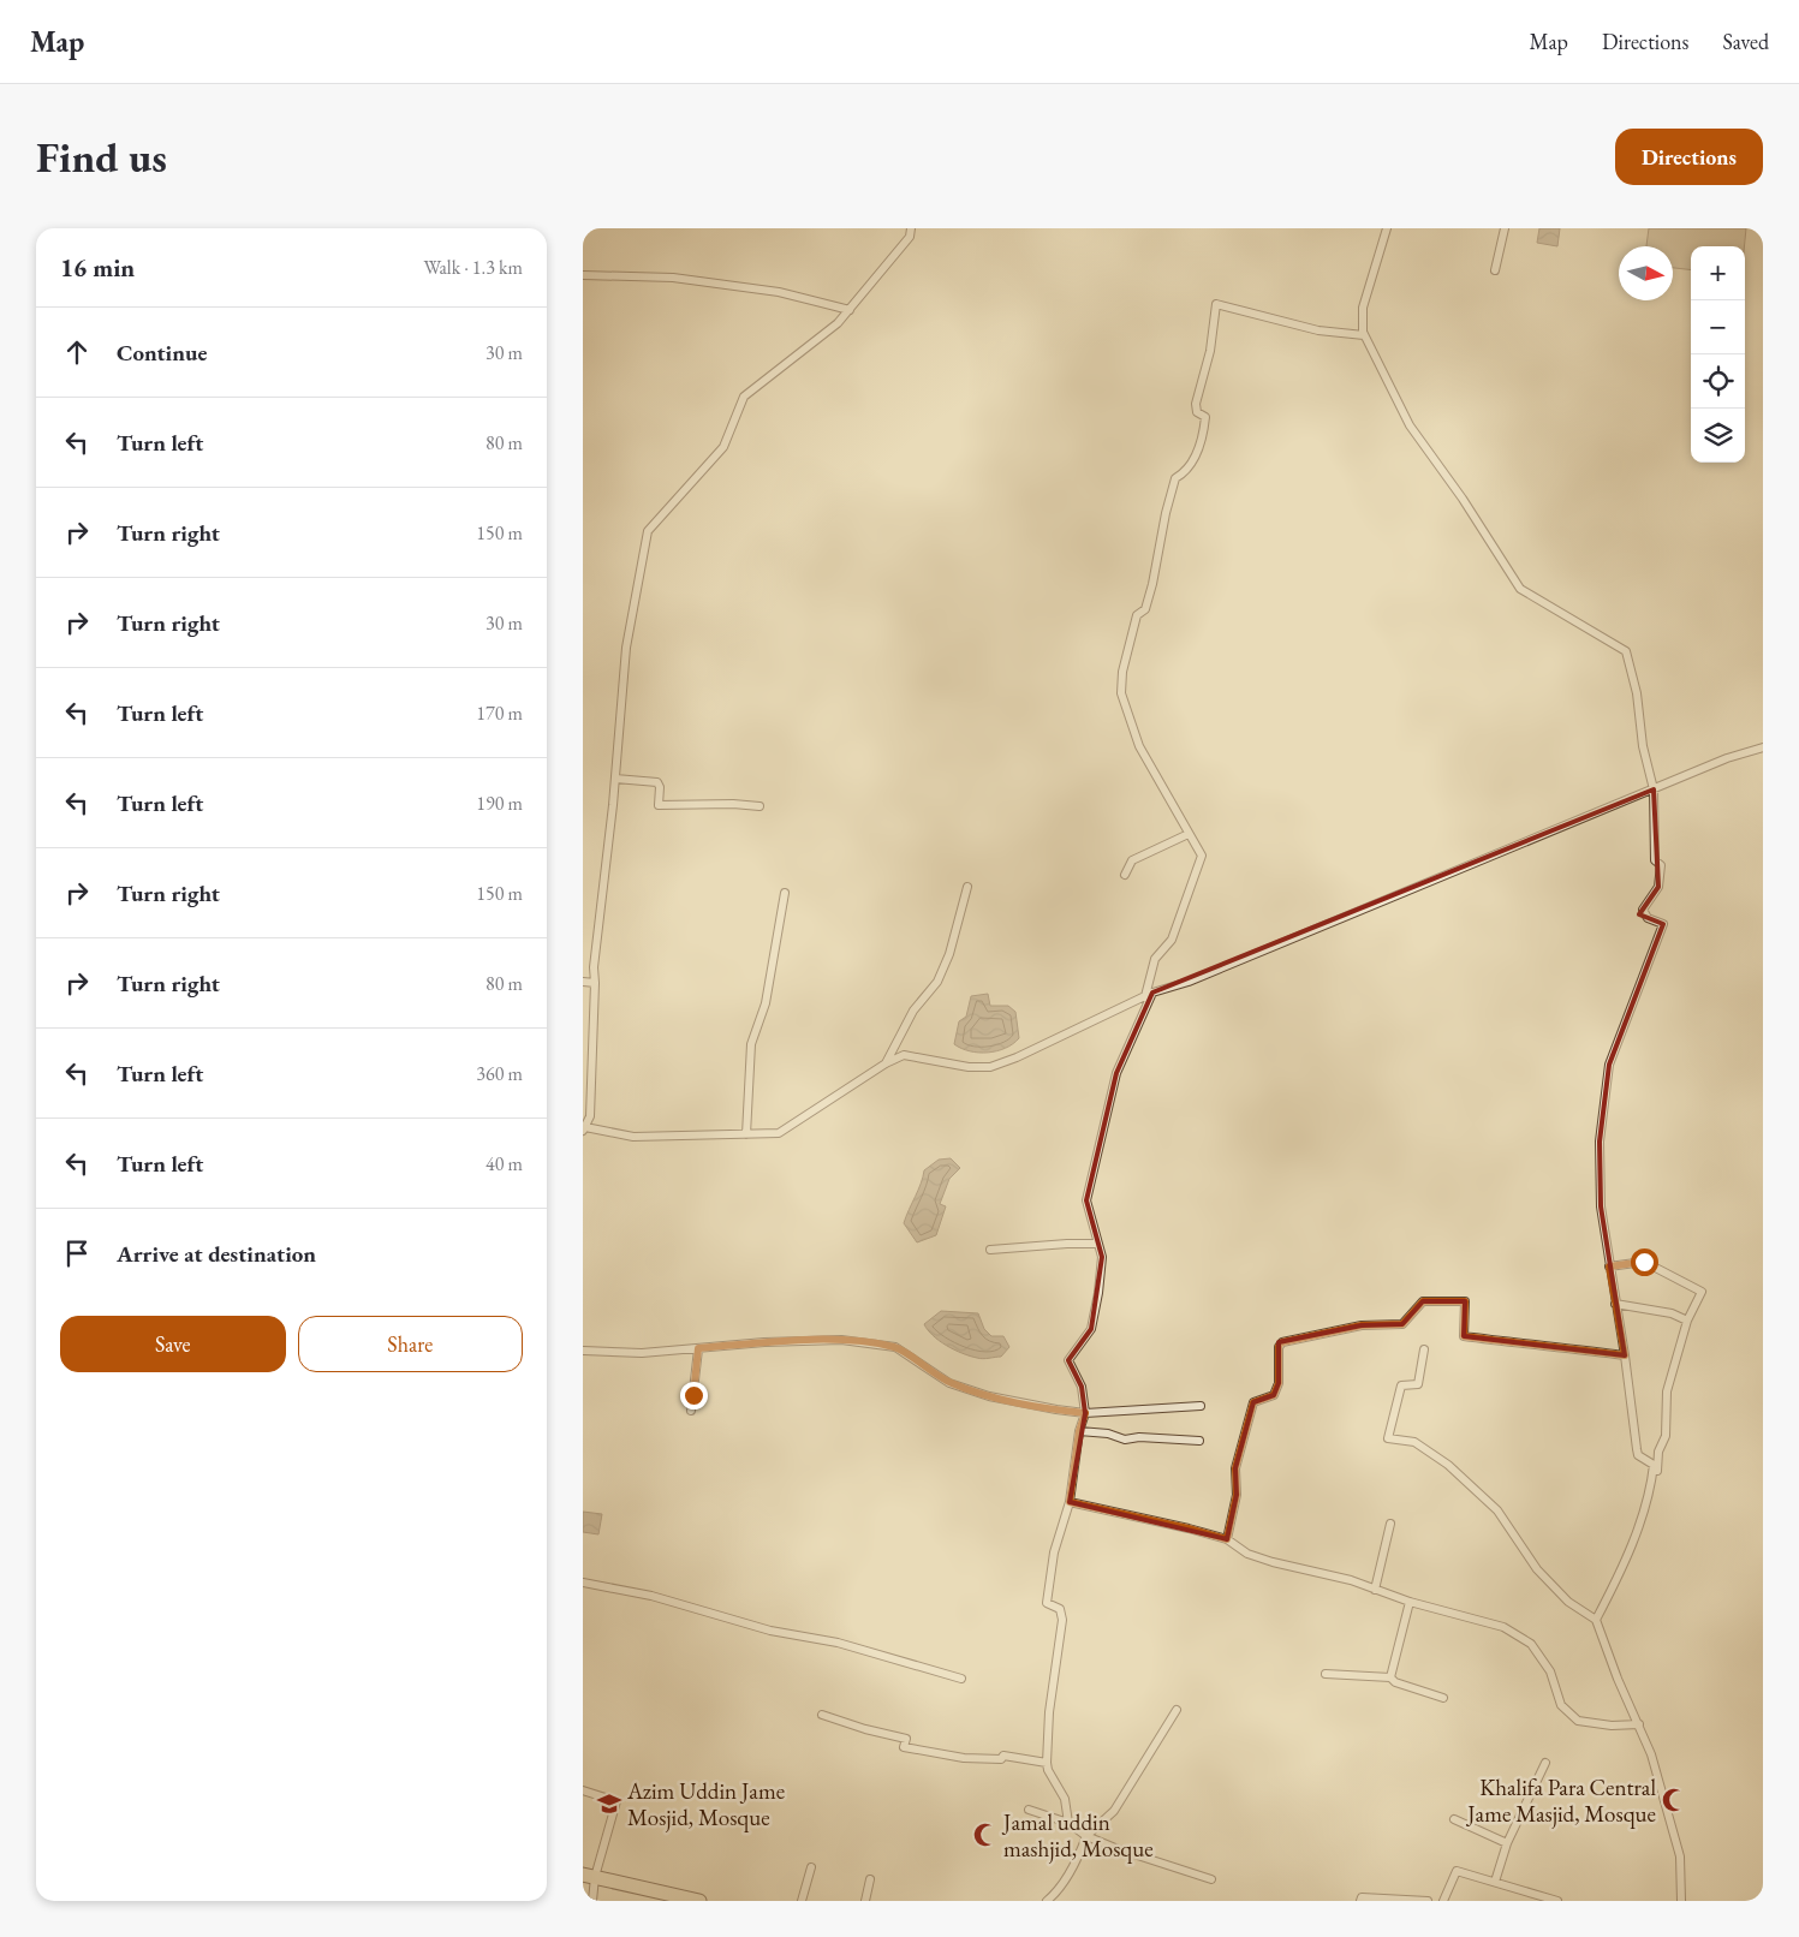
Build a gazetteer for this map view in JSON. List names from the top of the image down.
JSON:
{
  "places": {
    "mosque": ["Khalifa Para Central Jame Masjid, Mosque", "Jamal uddin mashjid, Mosque"],
    "school or university": ["Azim Uddin Jame Mosjid, Mosque"]
  },
  "north": "right",
  "page": {
    "header": "Map",
    "nav": ["Map", "Directions", "Saved"],
    "buttons": [
      "Directions",
      ["Save", "Share"]
    ],
    "title": "Find us",
    "heading": ["16 min", "Walk · 1.3 km"],
    "map_buttons": ["+", "−"],
    "list": [
      ["Continue", "30 m"],
      ["Turn left", "80 m"],
      ["Turn right", "150 m"],
      ["Turn right", "30 m"],
      ["Turn left", "170 m"],
      ["Turn left", "190 m"],
      ["Turn right", "150 m"],
      ["Turn right", "80 m"],
      ["Turn left", "360 m"],
      ["Turn left", "40 m"],
      "Arrive at destination"
    ]
  }
}
